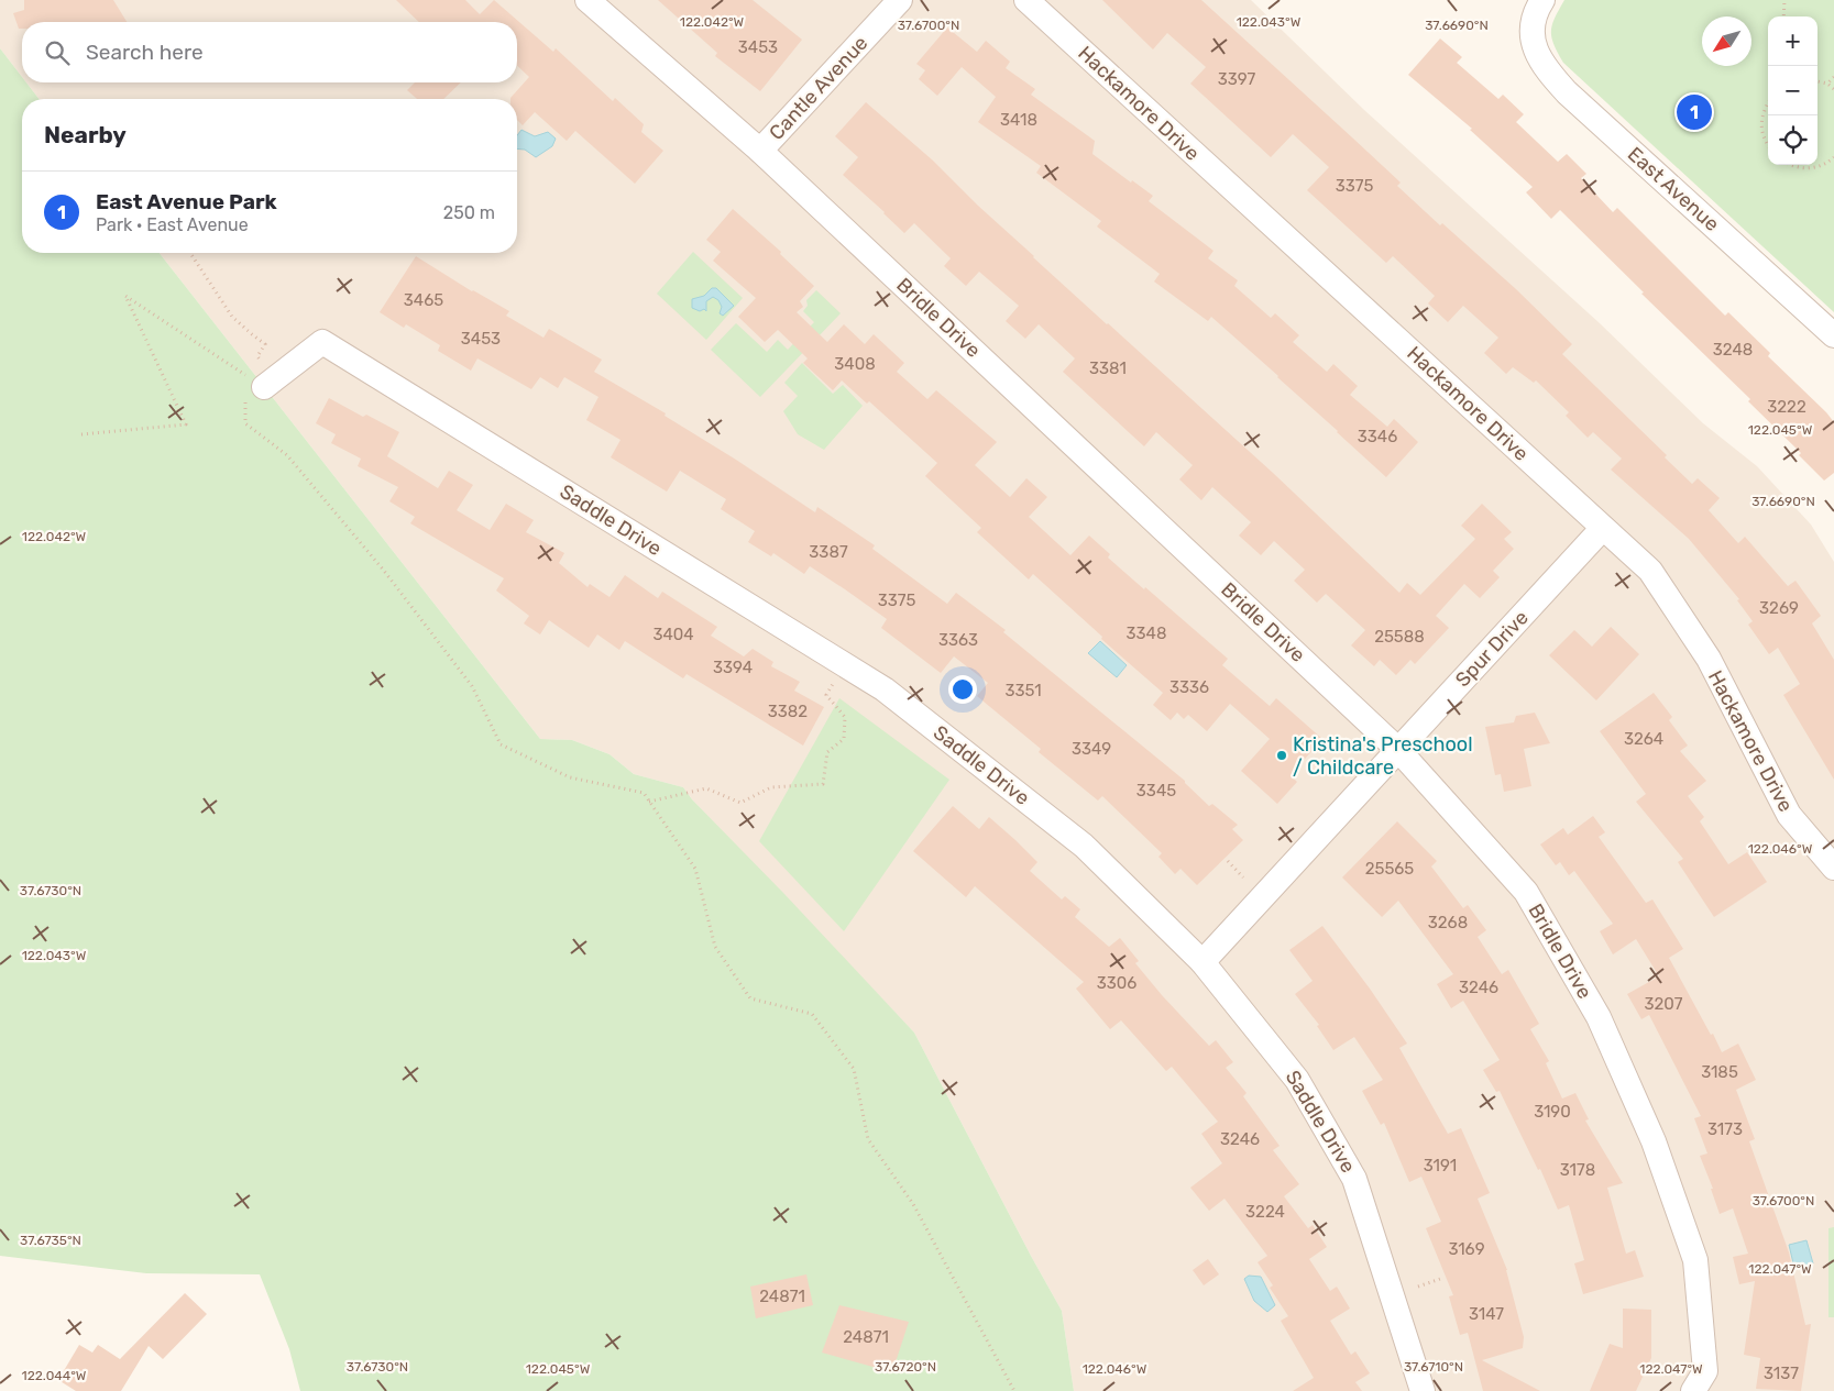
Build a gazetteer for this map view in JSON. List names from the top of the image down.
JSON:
{
  "streets": {
    "street": [
      "Cantle Avenue",
      "Hackamore Drive",
      "East Avenue",
      "Bridle Drive",
      "Saddle Drive",
      "Spur Drive"
    ]
  },
  "crossings": [
    ["Cantle Avenue", "Bridle Drive"],
    ["Hackamore Drive", "Spur Drive"],
    ["Bridle Drive", "Spur Drive"],
    ["Saddle Drive", "Spur Drive"]
  ],
  "places": ["Kristina's Preschool / Childcare"],
  "house_numbers": [
    "3453",
    "3397",
    "3418",
    "3375",
    "3465",
    "3453",
    "3248",
    "3408",
    "3381",
    "3222",
    "3346",
    "3387",
    "3375",
    "3269",
    "3348",
    "3404",
    "25588",
    "3363",
    "3394",
    "3336",
    "3351",
    "3382",
    "3264",
    "3349",
    "3345",
    "25565",
    "3268",
    "3306",
    "3246",
    "3207",
    "3185",
    "3190",
    "3173",
    "3246",
    "3191",
    "3178",
    "3224",
    "3169",
    "24871",
    "3147",
    "24871",
    "3137"
  ],
  "north": "bottom left",
  "page": {
    "map_buttons": ["+", "−"],
    "search": "Search here",
    "pins": "1",
    "heading": "Nearby",
    "list": [
      {
        "mark": "1",
        "name": "East Avenue Park",
        "note": "Park · East Avenue",
        "value": "250 m"
      }
    ]
  },
  "coordinates": [
    "122.042°W",
    "122.043°W",
    "37.6700°N",
    "37.6690°N",
    "122.045°W",
    "122.046°W",
    "37.6730°N",
    "37.6735°N",
    "122.047°W",
    "37.6720°N",
    "37.6710°N",
    "122.044°W"
  ]
}
